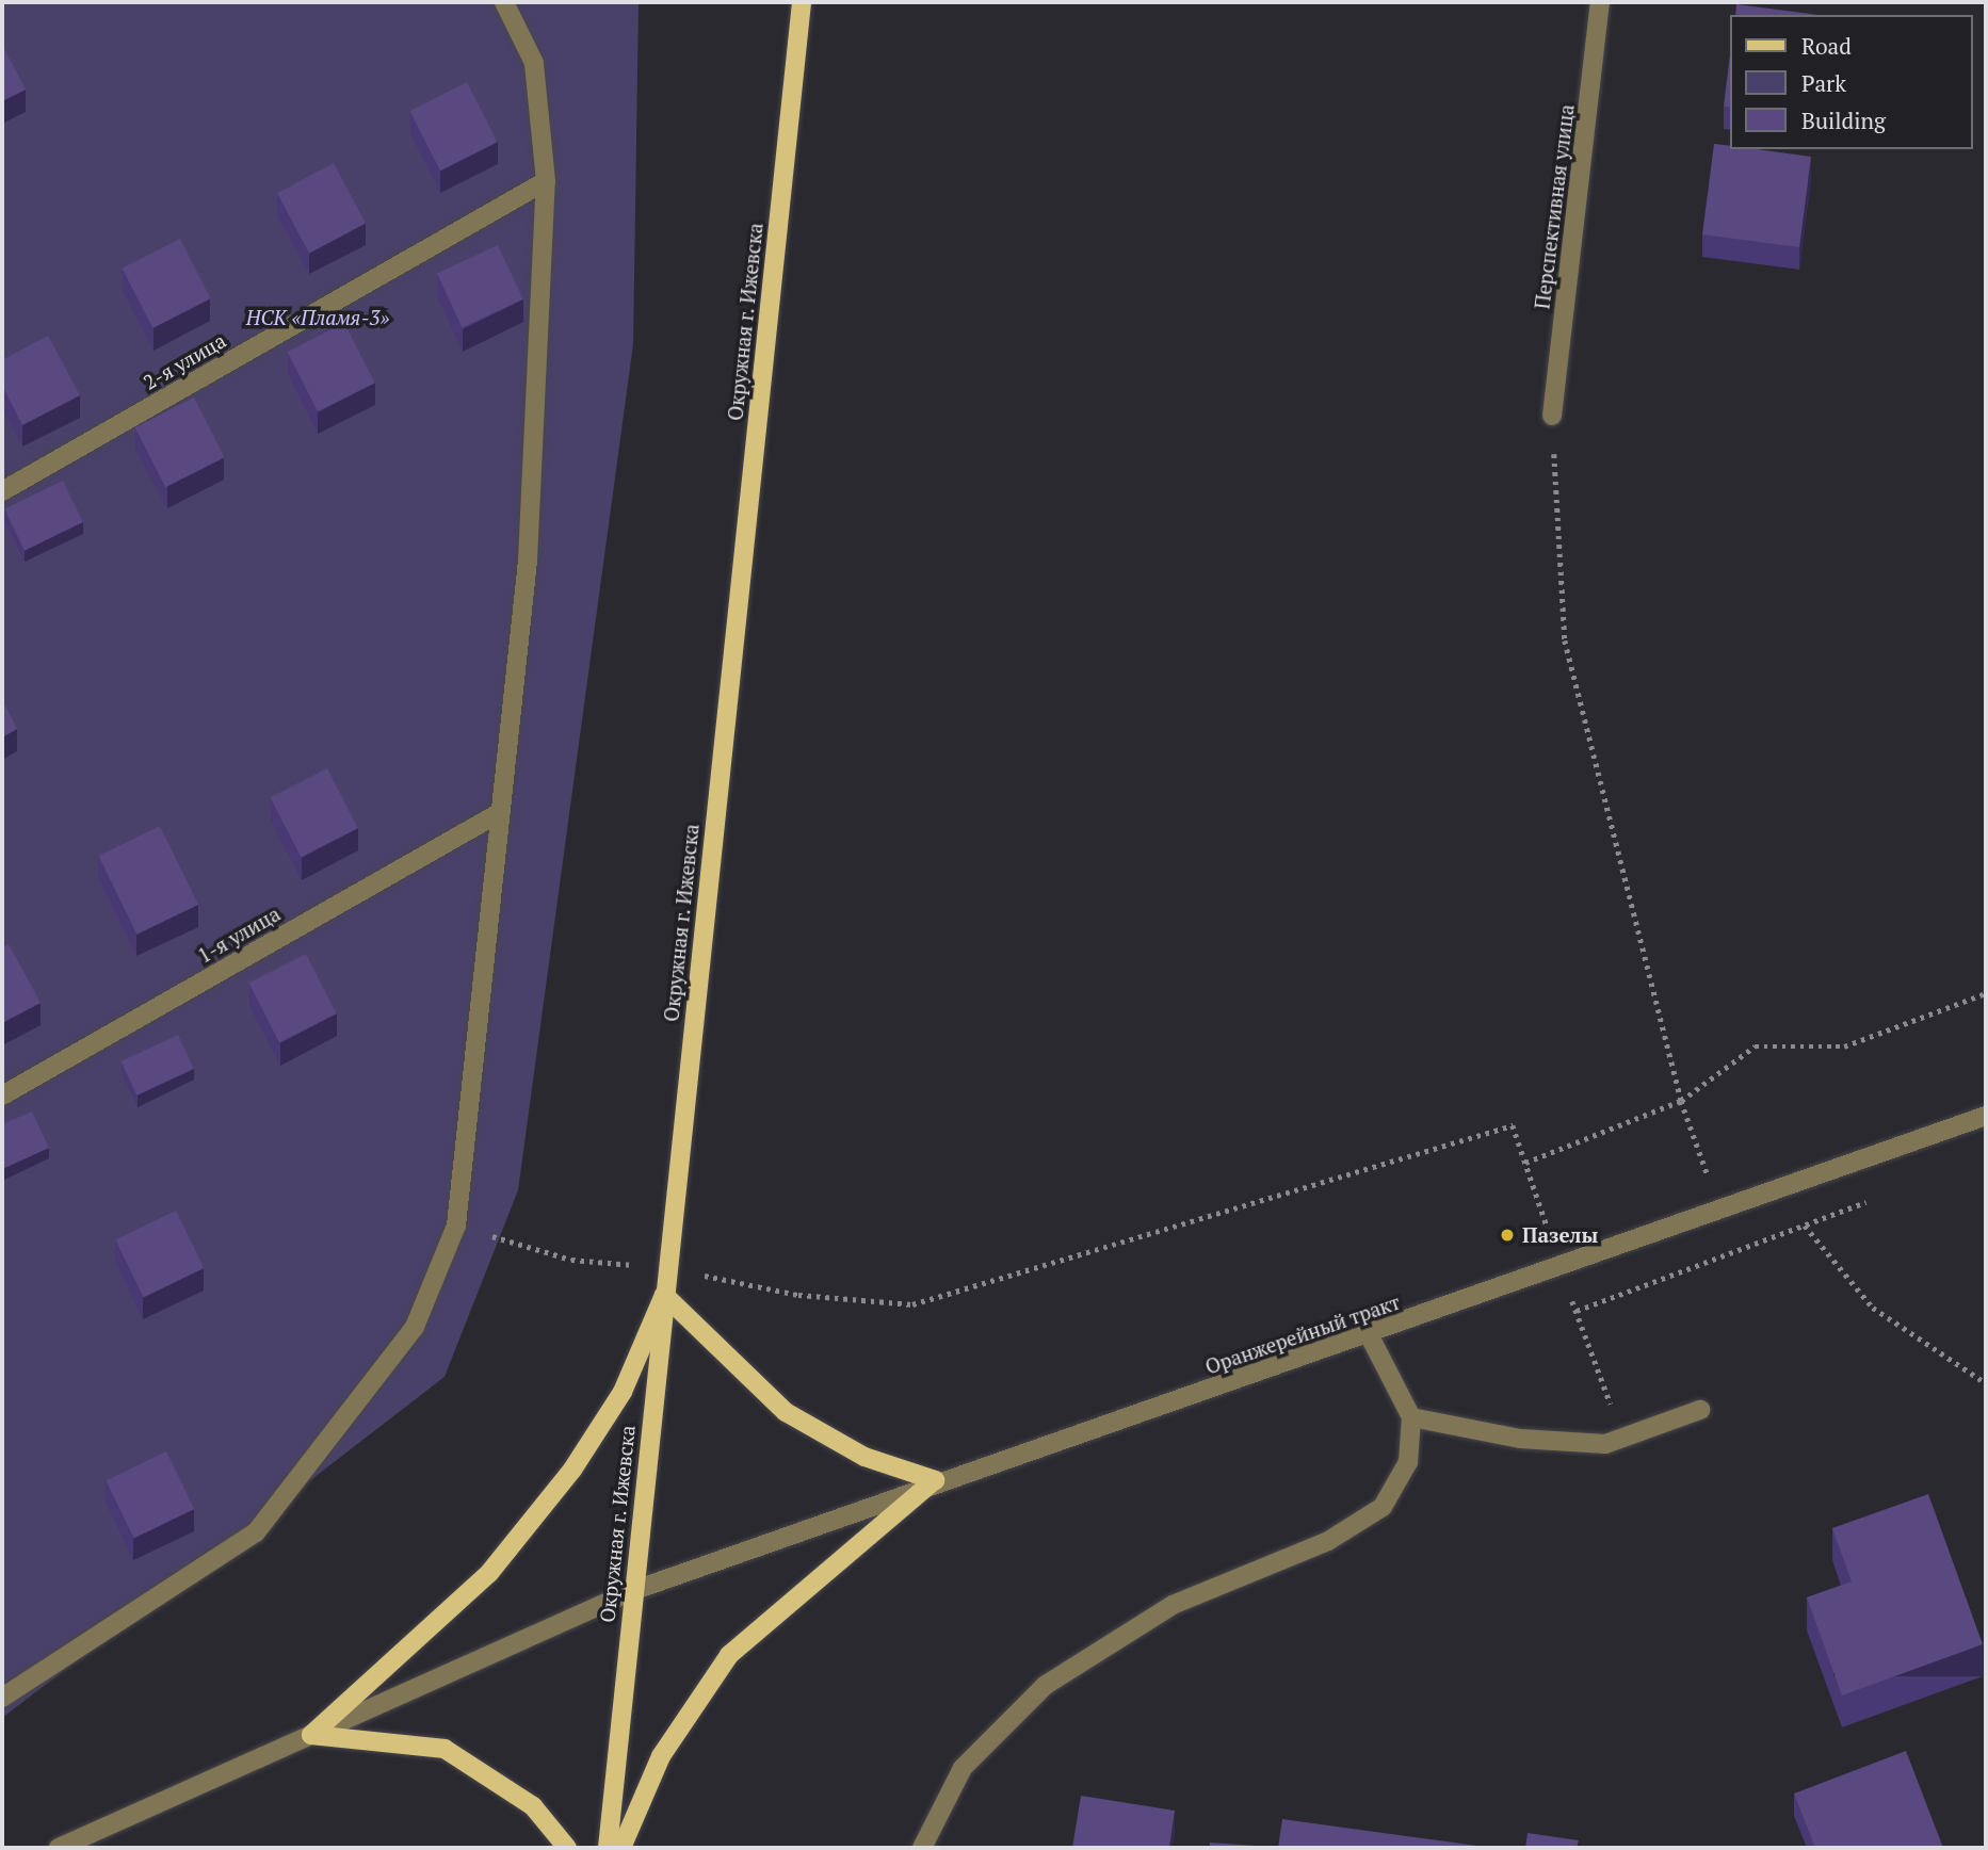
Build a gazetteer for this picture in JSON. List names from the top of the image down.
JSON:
{
  "streets": {
    "main road": ["Окружная г. Ижевска"],
    "street": [
      "Перспективная улица",
      "2-я улица",
      "1-я улица",
      "Оранжерейный тракт"
    ]
  },
  "crossings": [
    ["Окружная г. Ижевска", "Оранжерейный тракт"]
  ],
  "parks": ["НСК «Пламя-3»"],
  "places": ["Пазелы"],
  "legend": ["Road", "Park", "Building"]
}
